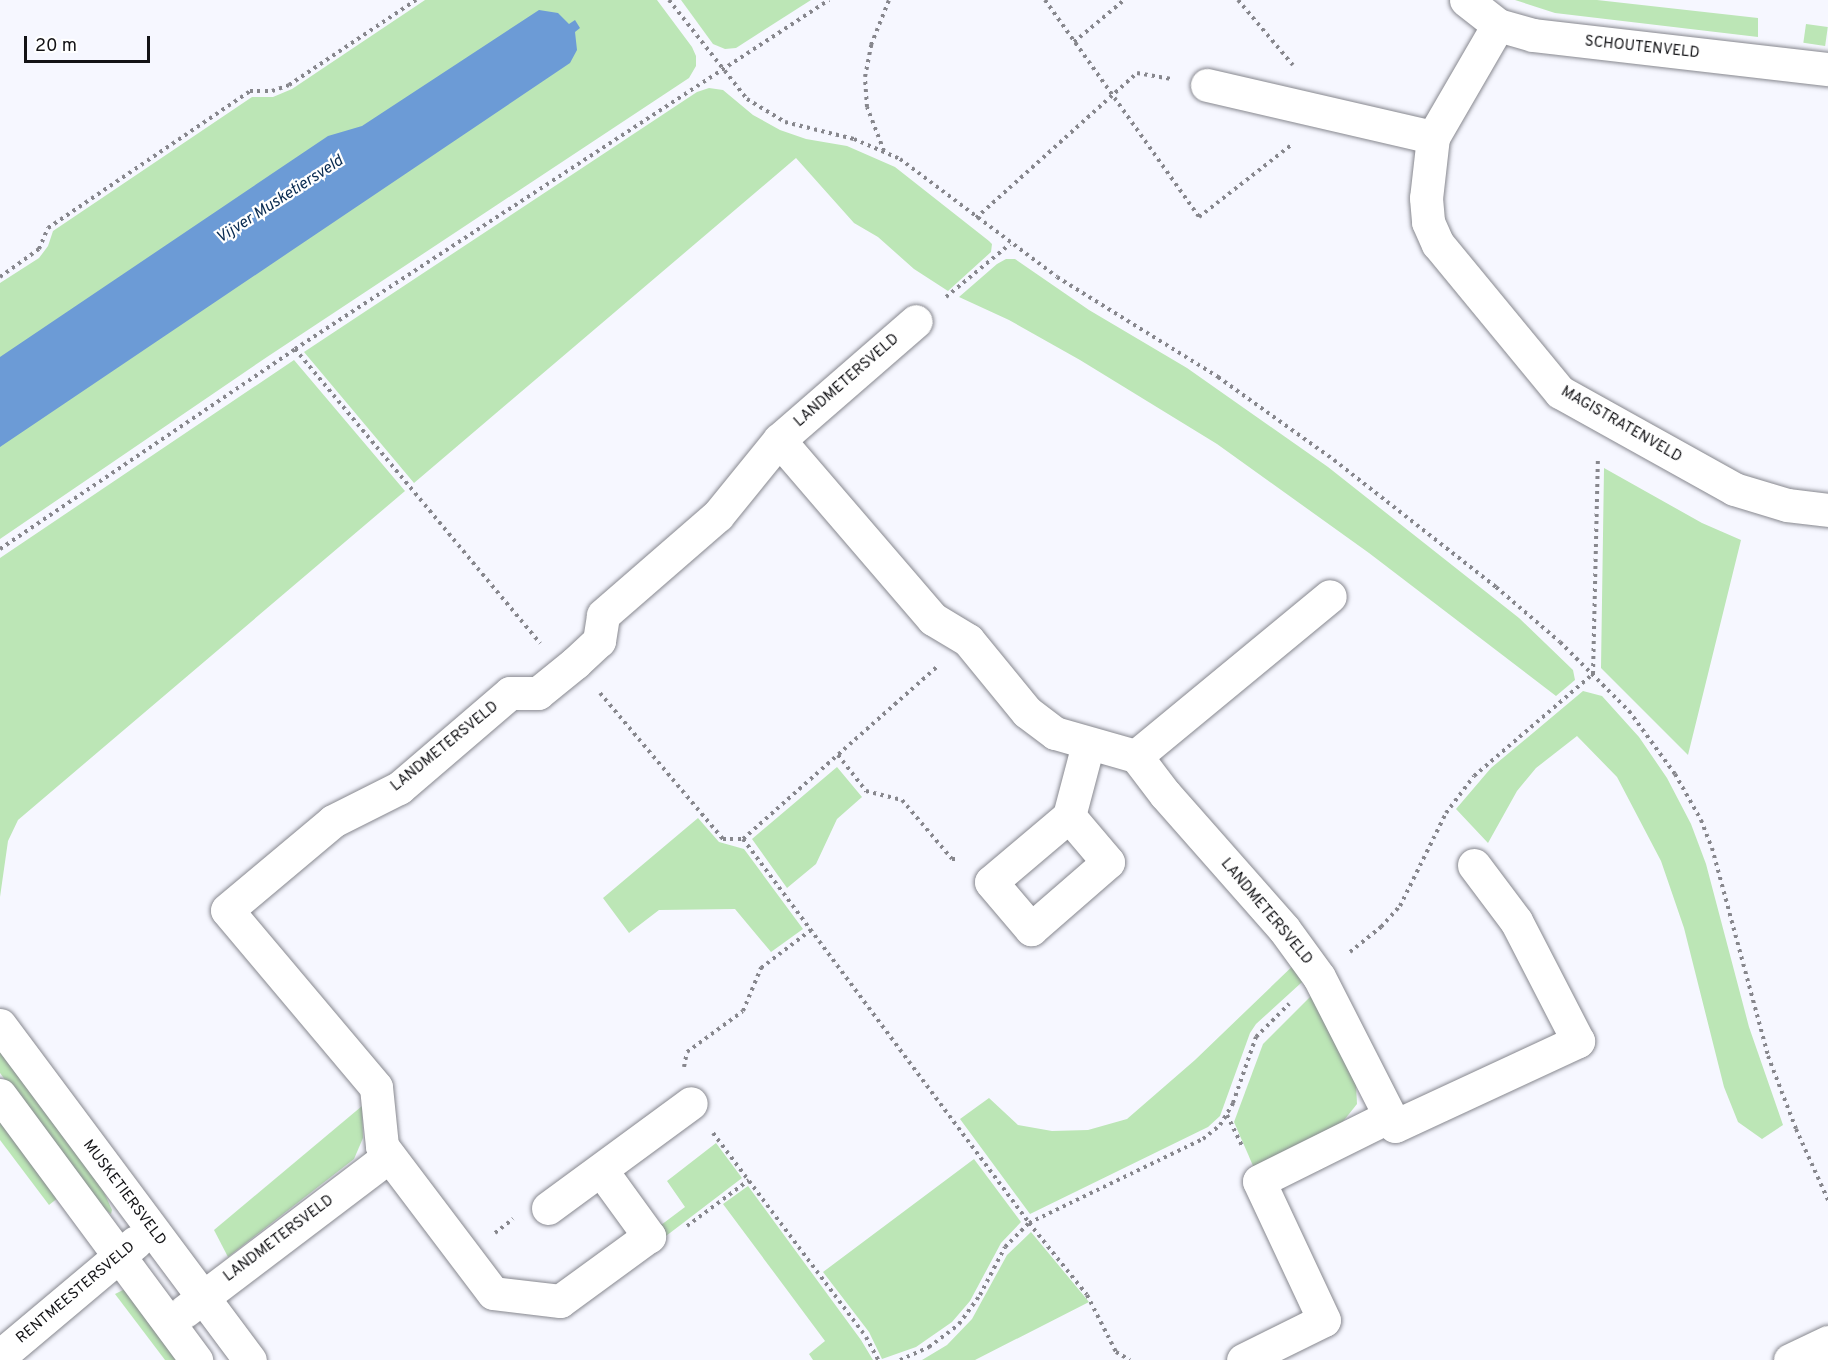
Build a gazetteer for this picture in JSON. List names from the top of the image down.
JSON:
{
  "streets": {
    "street": [
      "SCHOUTENVELD",
      "LANDMETERSVELD",
      "MAGISTRATENVELD",
      "MUSKETIERSVELD",
      "RENTMEESTERSVELD"
    ]
  },
  "crossings": [
    ["SCHOUTENVELD", "MAGISTRATENVELD"],
    ["LANDMETERSVELD", "MUSKETIERSVELD"],
    ["MUSKETIERSVELD", "RENTMEESTERSVELD"]
  ],
  "water": ["Vijver Musketiersveld"],
  "scale_bar": "20 m"
}
